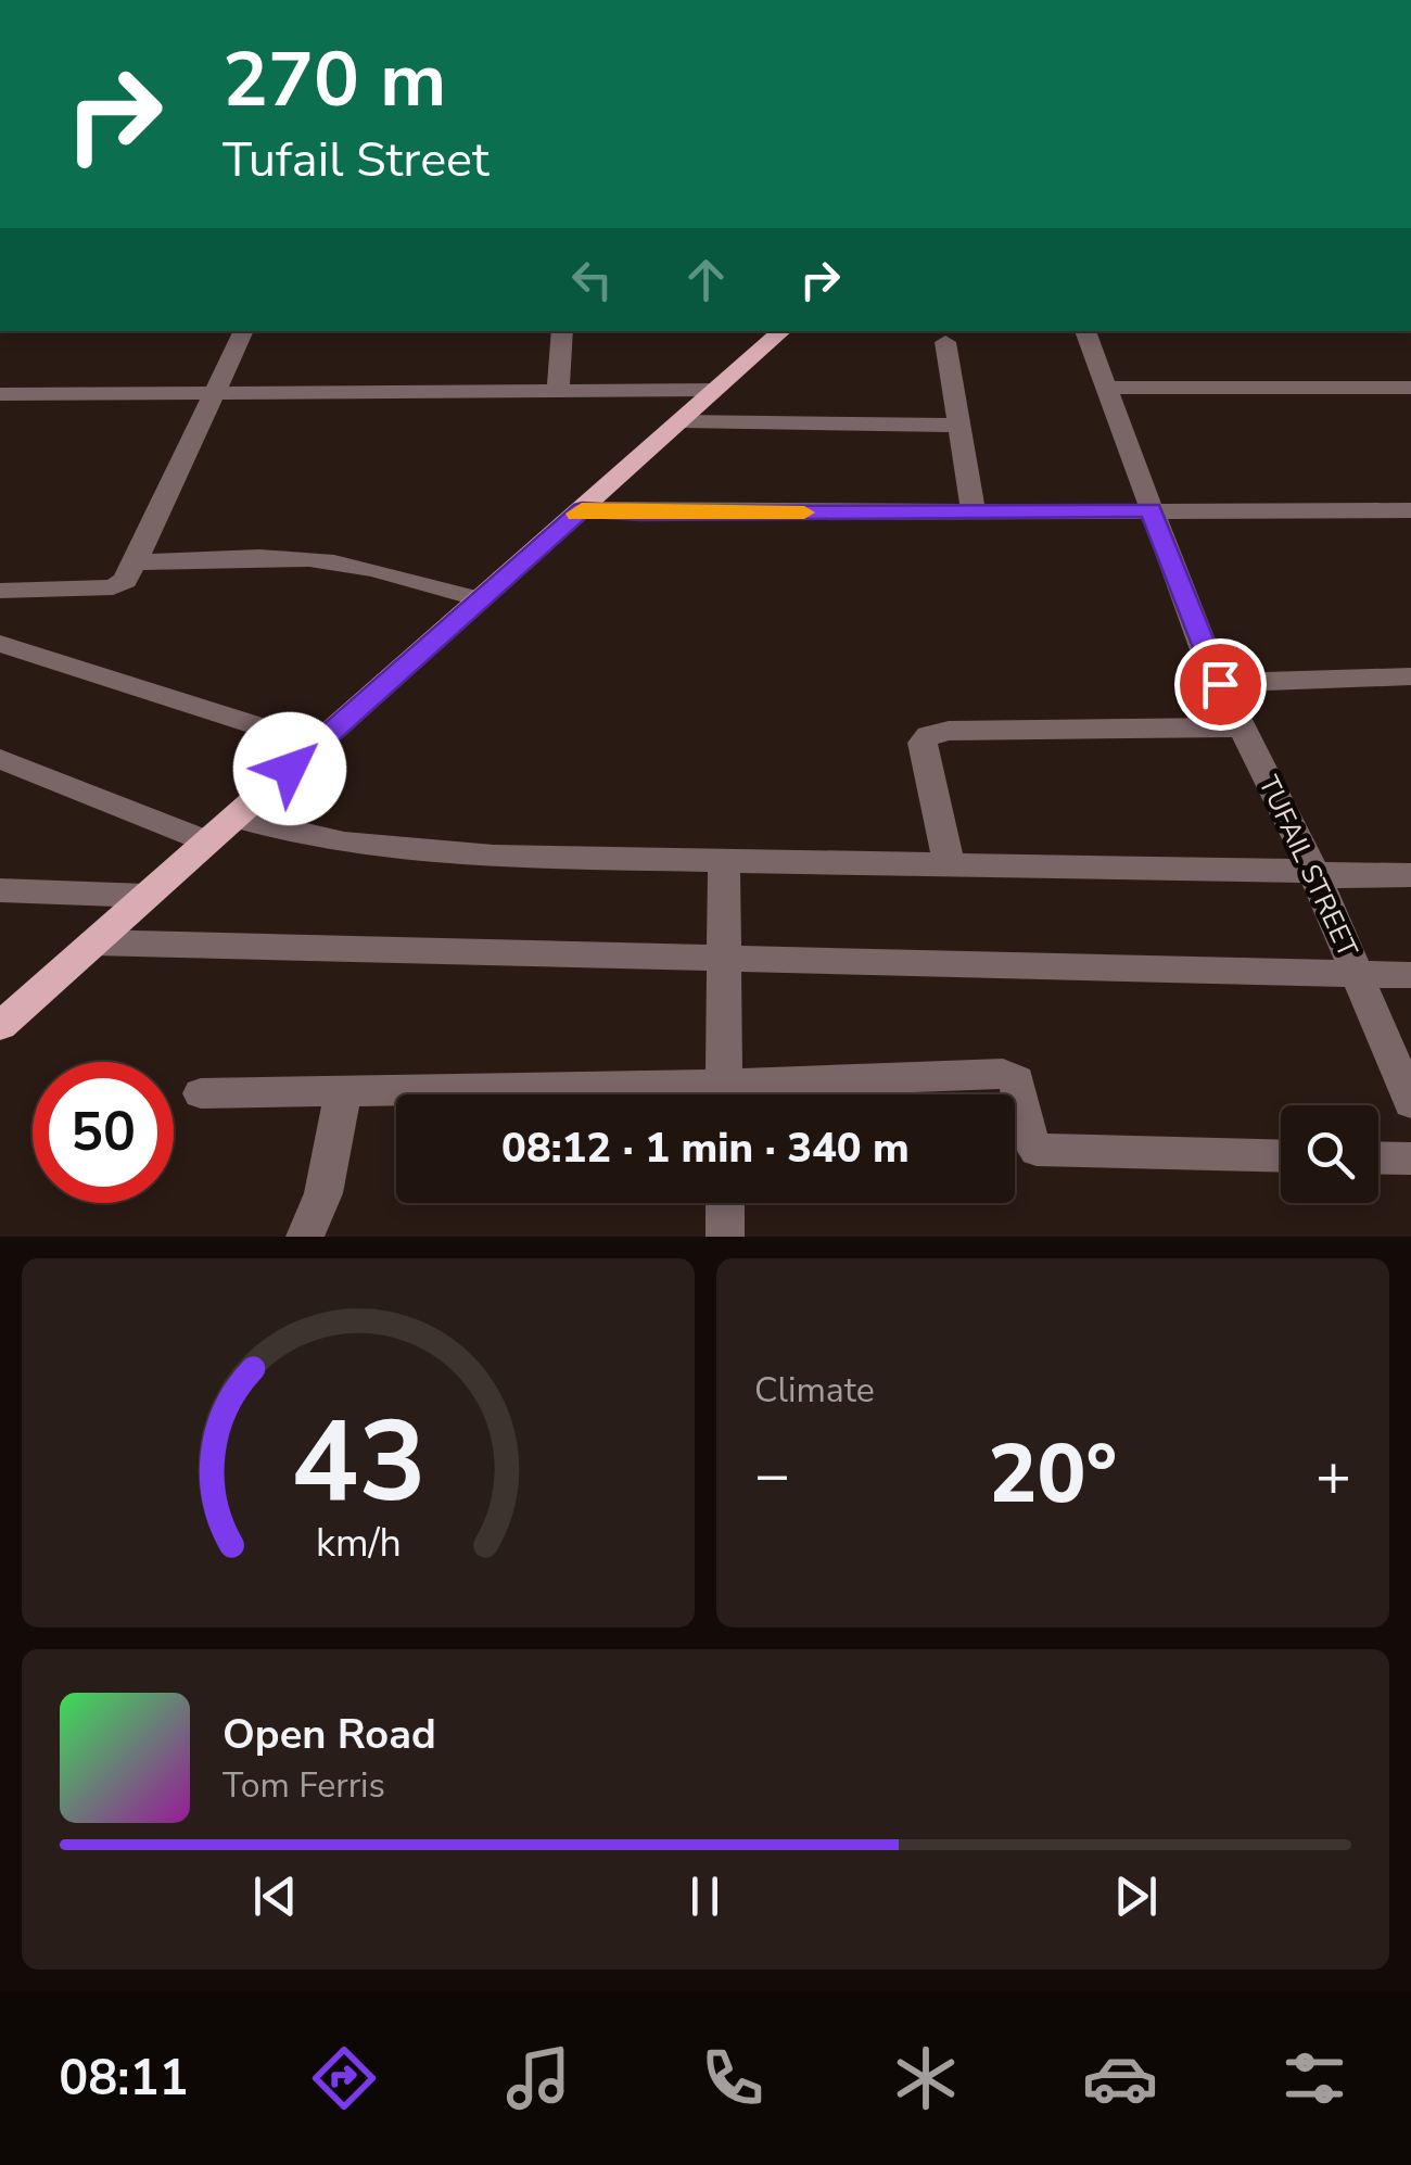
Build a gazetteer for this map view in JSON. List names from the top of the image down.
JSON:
{
  "streets": {
    "street": ["TUFAIL STREET"]
  },
  "page": {
    "turn": ["270 m", "Tufail Street"],
    "limit": "50",
    "trip": "08:12 · 1 min · 340 m",
    "tile": "Climate",
    "heat": ["−", "20°", "+"],
    "song": ["Open Road", "Tom Ferris"],
    "tabs": "08:11",
    "gauge": ["43", "km/h"]
  }
}
